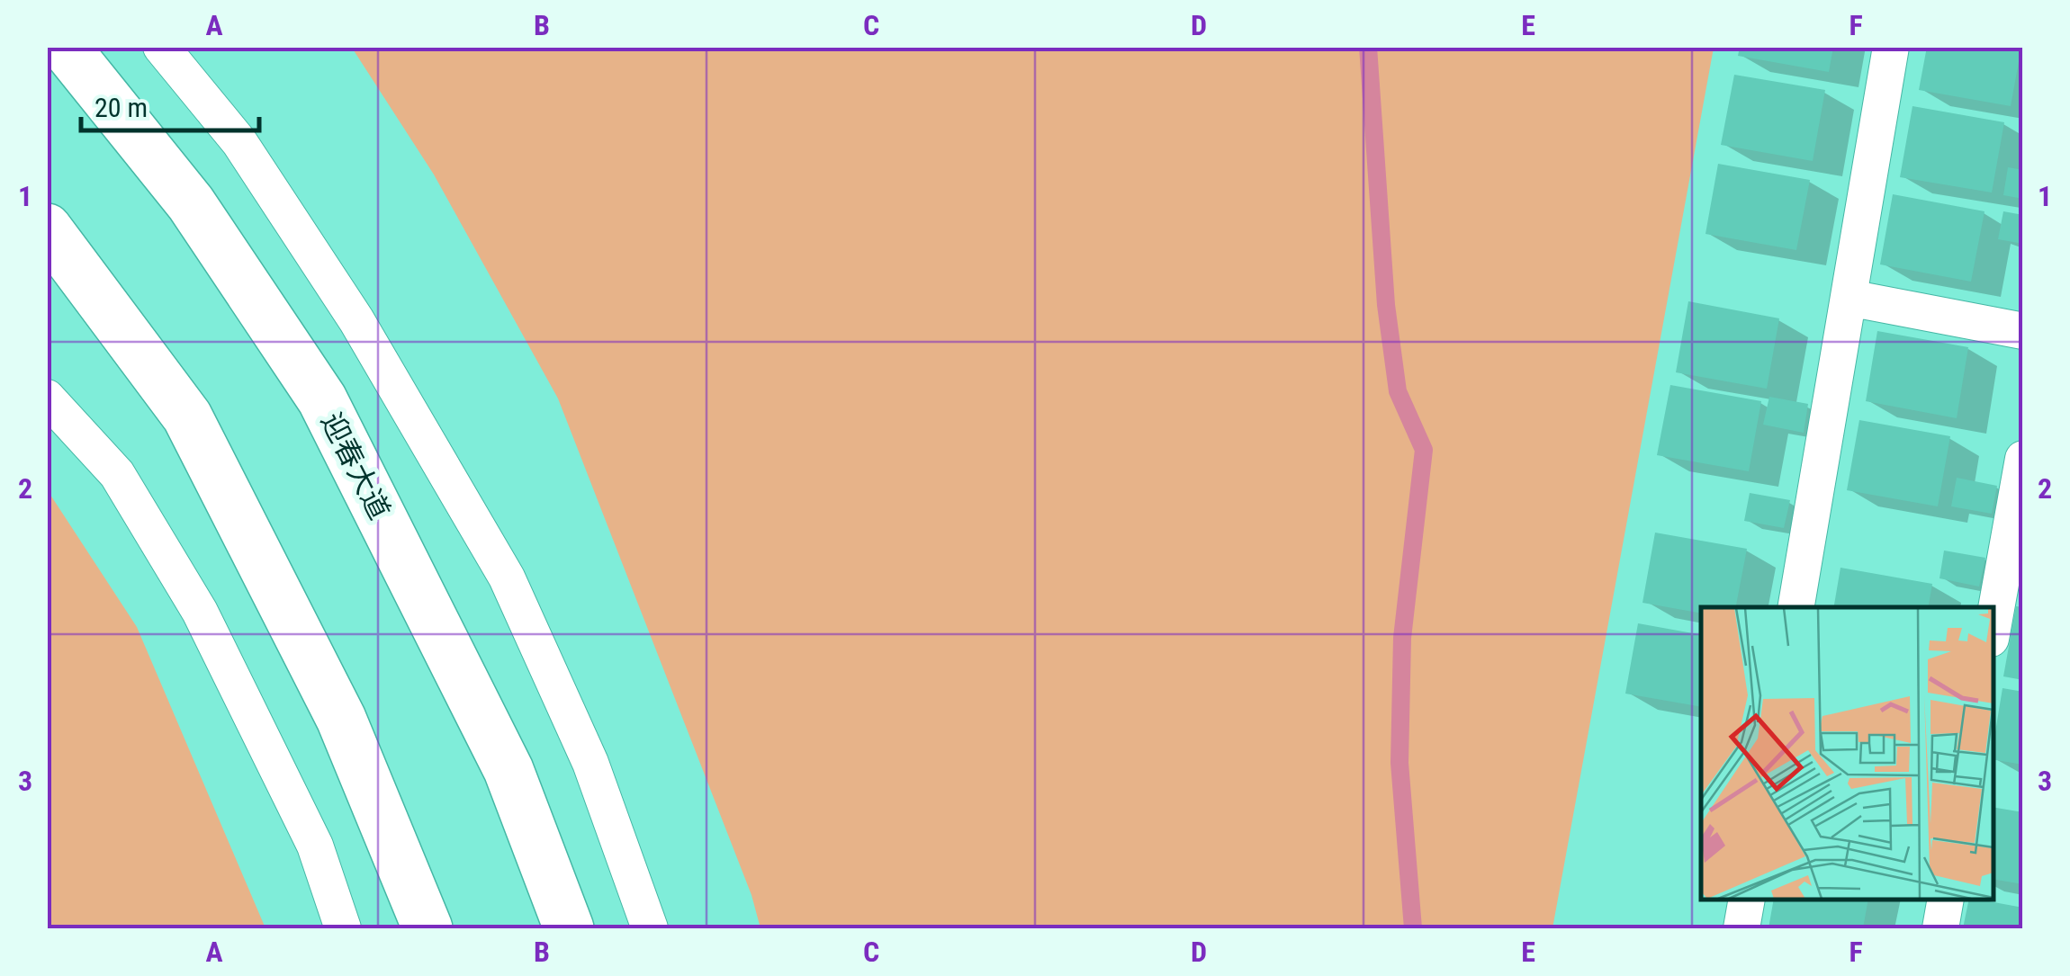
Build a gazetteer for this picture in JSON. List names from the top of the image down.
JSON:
{
  "streets": {
    "main road": ["迎春大道"]
  },
  "scale_bar": "20 m",
  "grid": {
    "columns": [
      "A",
      "B",
      "C",
      "D",
      "E",
      "F"
    ],
    "rows": ["1", "2", "3"]
  }
}
